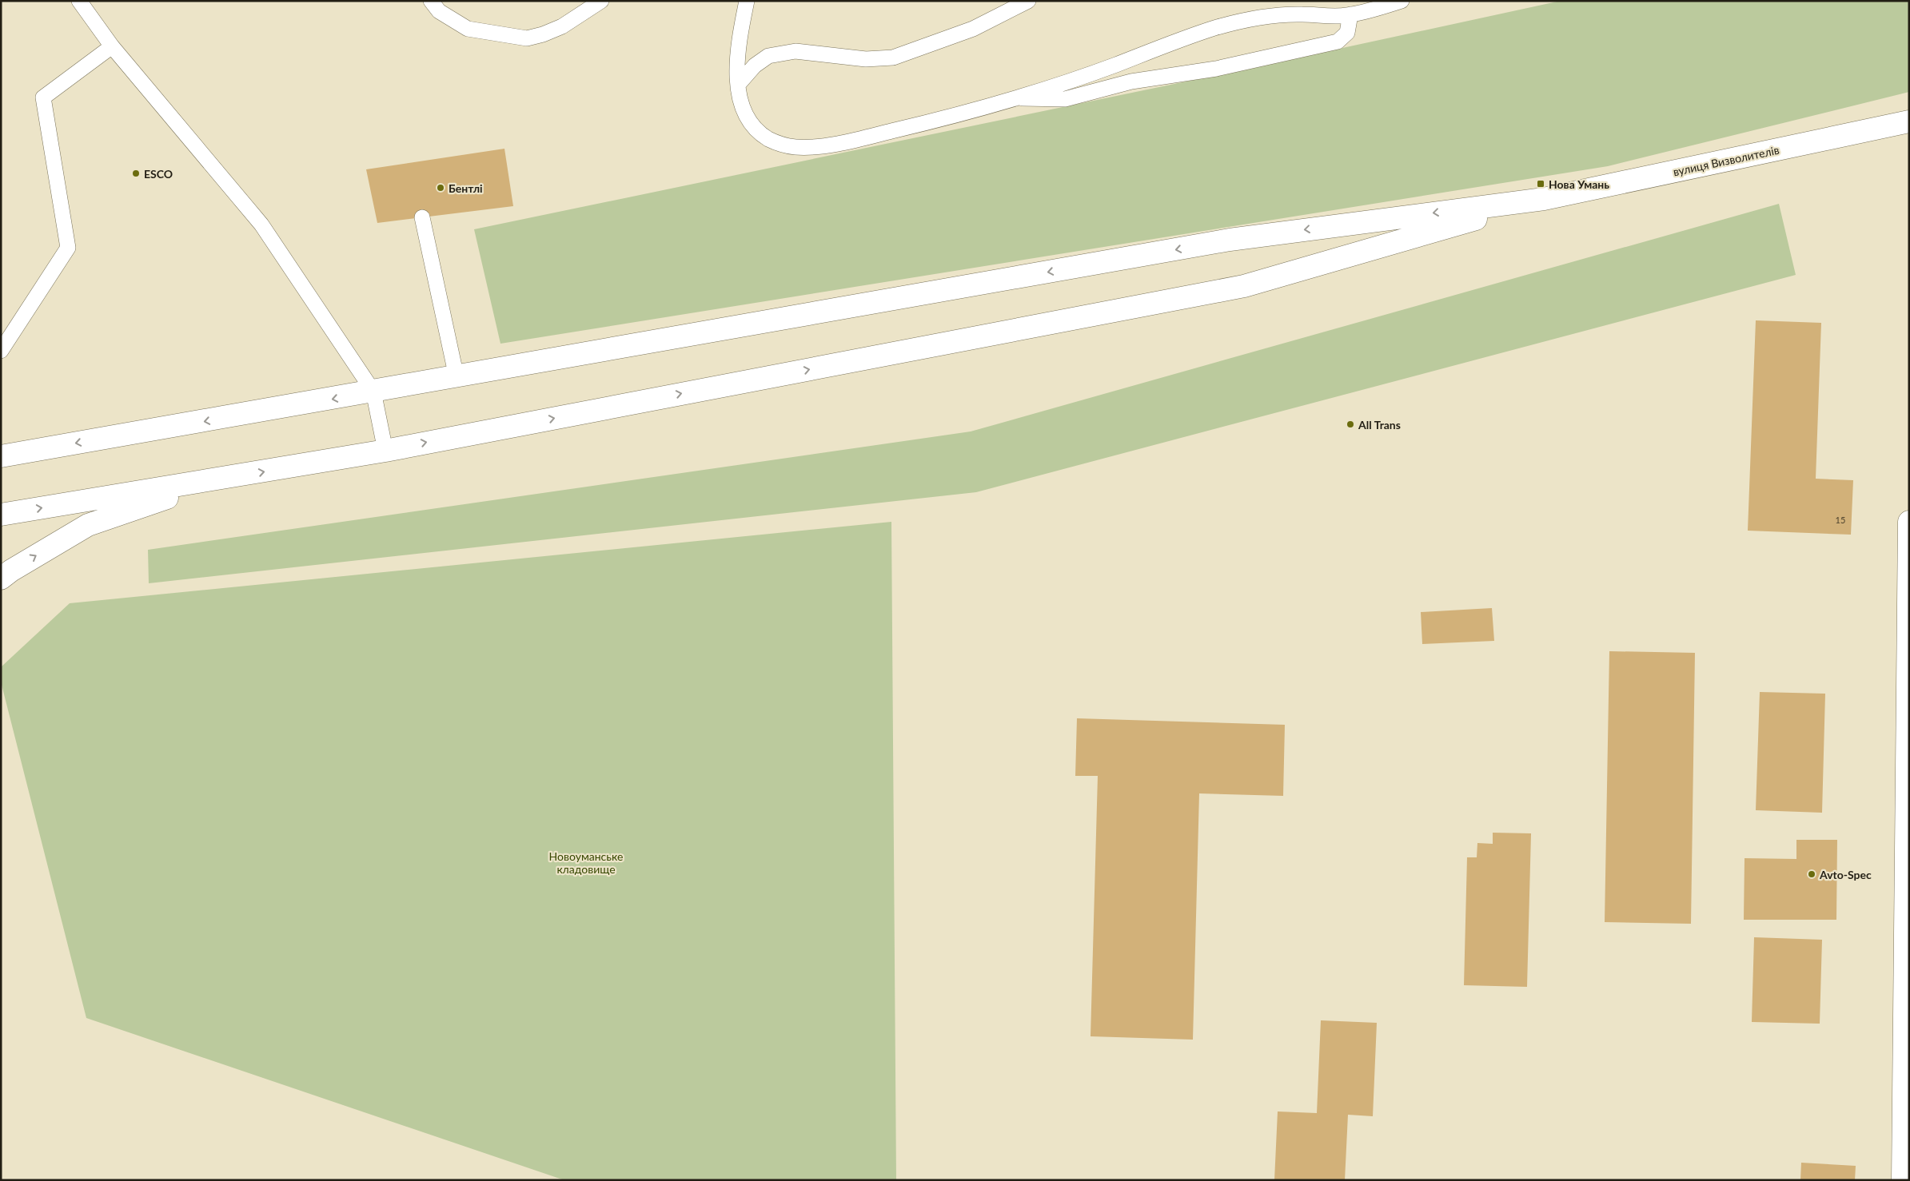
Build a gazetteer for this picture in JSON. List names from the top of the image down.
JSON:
{
  "streets": {
    "main road": ["вулиця Визволителів"]
  },
  "parks": ["Новоуманське кладовище"],
  "places": {
    "other": [
      "ESCO",
      "Бентлі",
      "All Trans",
      "Avto-Spec"
    ],
    "transit": ["Нова Умань"]
  },
  "house_numbers": ["15"]
}
